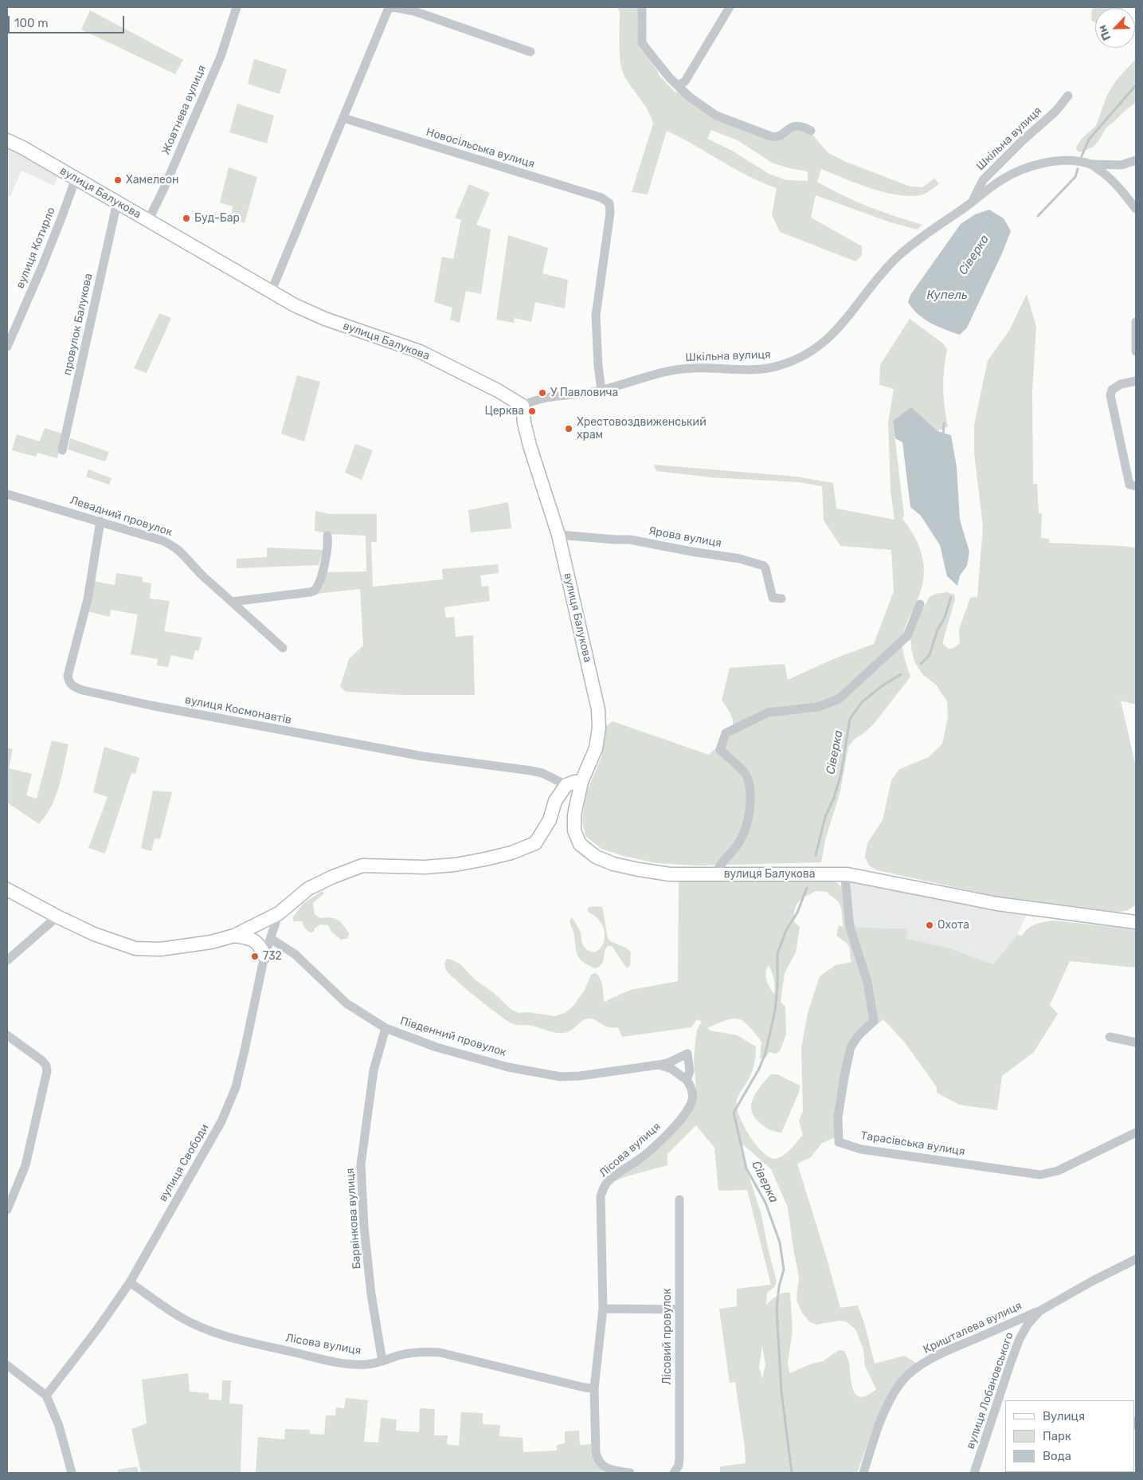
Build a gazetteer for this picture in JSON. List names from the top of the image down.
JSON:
{
  "streets": {
    "main road": ["вулиця Балукова"],
    "street": [
      "Жовтнева вулиця",
      "Шкільна вулиця",
      "Новосільська вулиця",
      "вулиця Котирло",
      "провулок Балукова",
      "Левадний провулок",
      "Ярова вулиця",
      "вулиця Космонавтів",
      "Південний провулок",
      "Тарасівська вулиця",
      "Лісова вулиця",
      "вулиця Свободи",
      "Барвінкова вулиця",
      "Кришталева вулиця",
      "Лісовий провулок",
      "вулиця Лобановського"
    ]
  },
  "crossings": [
    ["Жовтнева вулиця", "вулиця Балукова"],
    ["Шкільна вулиця", "Новосільська вулиця"],
    ["Шкільна вулиця", "вулиця Балукова"],
    ["вулиця Балукова", "вулиця Котирло"],
    ["вулиця Балукова", "провулок Балукова"],
    ["вулиця Балукова", "Ярова вулиця"],
    ["вулиця Балукова", "Тарасівська вулиця"],
    ["Левадний провулок", "вулиця Космонавтів"],
    ["Південний провулок", "Лісова вулиця"],
    ["Південний провулок", "вулиця Свободи"],
    ["Південний провулок", "Барвінкова вулиця"],
    ["Лісова вулиця", "вулиця Свободи"],
    ["Лісова вулиця", "Барвінкова вулиця"],
    ["Кришталева вулиця", "вулиця Лобановського"]
  ],
  "water": ["Сіверка", "Купель"],
  "places": [
    "Хамелеон",
    "Буд-Бар",
    "У Павловича",
    "Церква",
    "Хрестовоздвиженський храм",
    "Охота",
    "732"
  ],
  "legend": ["Вулиця", "Парк", "Вода"],
  "scale_bar": "100 m",
  "north": "bottom left"
}
